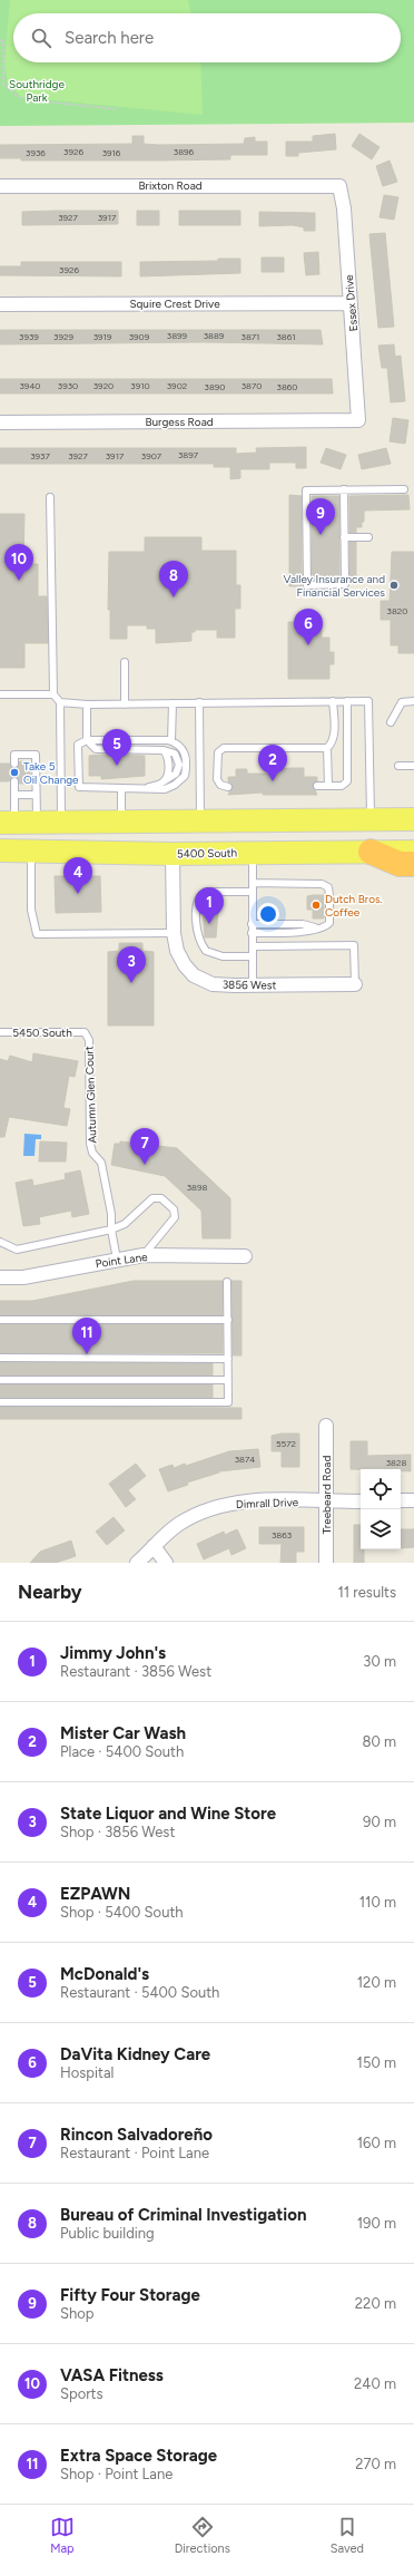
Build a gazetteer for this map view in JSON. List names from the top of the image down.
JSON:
{
  "streets": {
    "main road": ["5400 South"],
    "street": [
      "Brixton Road",
      "Squire Crest Drive",
      "Essex Drive",
      "Burgess Road",
      "3856 West",
      "Point Lane",
      "Treebeard Road",
      "Dimrall Drive"
    ],
    "lane": ["5450 South", "Autumn Glen Court"]
  },
  "crossings": [
    ["Brixton Road", "Essex Drive"],
    ["Squire Crest Drive", "Essex Drive"],
    ["Essex Drive", "Burgess Road"],
    ["5400 South", "3856 West"],
    ["5450 South", "Autumn Glen Court"],
    ["Autumn Glen Court", "Point Lane"],
    ["Treebeard Road", "Dimrall Drive"]
  ],
  "parks": ["Southridge Park"],
  "places": ["Valley Insurance and Financial Services", "Take 5 Oil Change", "Dutch Bros. Coffee"],
  "house_numbers": [
    "3926",
    "3896",
    "3936",
    "3916",
    "3927",
    "3917",
    "3926",
    "3899",
    "3889",
    "3939",
    "3929",
    "3919",
    "3909",
    "3871",
    "3861",
    "3940",
    "3930",
    "3920",
    "3910",
    "3902",
    "3870",
    "3890",
    "3860",
    "3897",
    "3937",
    "3927",
    "3917",
    "3907",
    "3820",
    "3898",
    "5572",
    "3874",
    "3828",
    "3863"
  ],
  "page": {
    "search": "Search here",
    "pins": [
      "9",
      "10",
      "8",
      "6",
      "5",
      "2",
      "4",
      "1",
      "3",
      "7",
      "11"
    ],
    "heading": ["Nearby", "11 results"],
    "list": [
      {
        "mark": "1",
        "name": "Jimmy John's",
        "note": "Restaurant · 3856 West",
        "value": "30 m"
      },
      {
        "mark": "2",
        "name": "Mister Car Wash",
        "note": "Place · 5400 South",
        "value": "80 m"
      },
      {
        "mark": "3",
        "name": "State Liquor and Wine Store",
        "note": "Shop · 3856 West",
        "value": "90 m"
      },
      {
        "mark": "4",
        "name": "EZPAWN",
        "note": "Shop · 5400 South",
        "value": "110 m"
      },
      {
        "mark": "5",
        "name": "McDonald's",
        "note": "Restaurant · 5400 South",
        "value": "120 m"
      },
      {
        "mark": "6",
        "name": "DaVita Kidney Care",
        "note": "Hospital",
        "value": "150 m"
      },
      {
        "mark": "7",
        "name": "Rincon Salvadoreño",
        "note": "Restaurant · Point Lane",
        "value": "160 m"
      },
      {
        "mark": "8",
        "name": "Bureau of Criminal Investigation",
        "note": "Public building",
        "value": "190 m"
      },
      {
        "mark": "9",
        "name": "Fifty Four Storage",
        "note": "Shop",
        "value": "220 m"
      },
      {
        "mark": "10",
        "name": "VASA Fitness",
        "note": "Sports",
        "value": "240 m"
      },
      {
        "mark": "11",
        "name": "Extra Space Storage",
        "note": "Shop · Point Lane",
        "value": "270 m"
      }
    ],
    "nav": ["Map", "Directions", "Saved"]
  }
}
